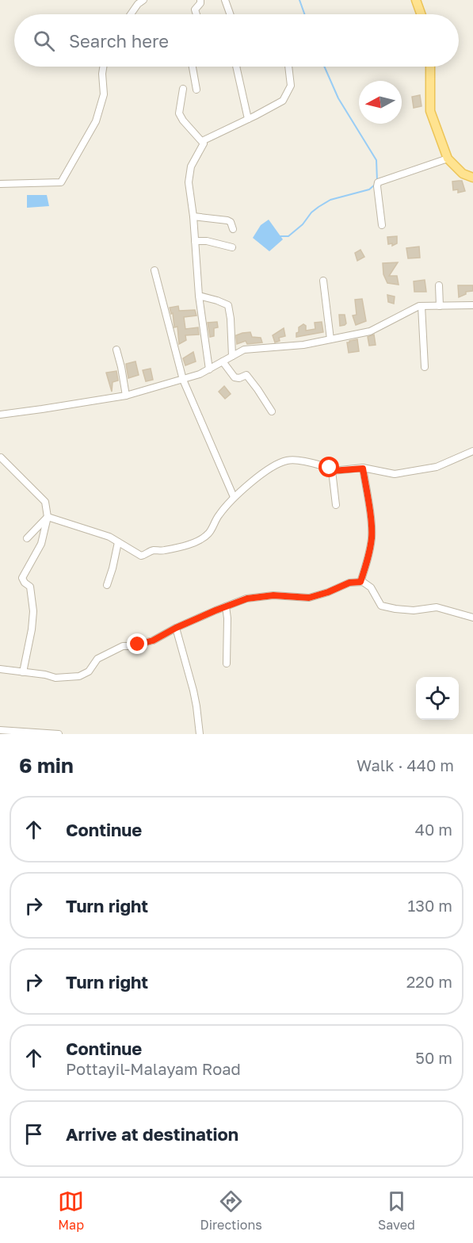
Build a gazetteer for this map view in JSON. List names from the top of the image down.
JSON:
{
  "north": "left",
  "page": {
    "search": "Search here",
    "heading": ["6 min", "Walk · 440 m"],
    "list": [
      ["Continue", "40 m"],
      ["Turn right", "130 m"],
      ["Turn right", "220 m"],
      ["Continue", "Pottayil-Malayam Road", "50 m"],
      "Arrive at destination"
    ],
    "nav": ["Map", "Directions", "Saved"]
  }
}
